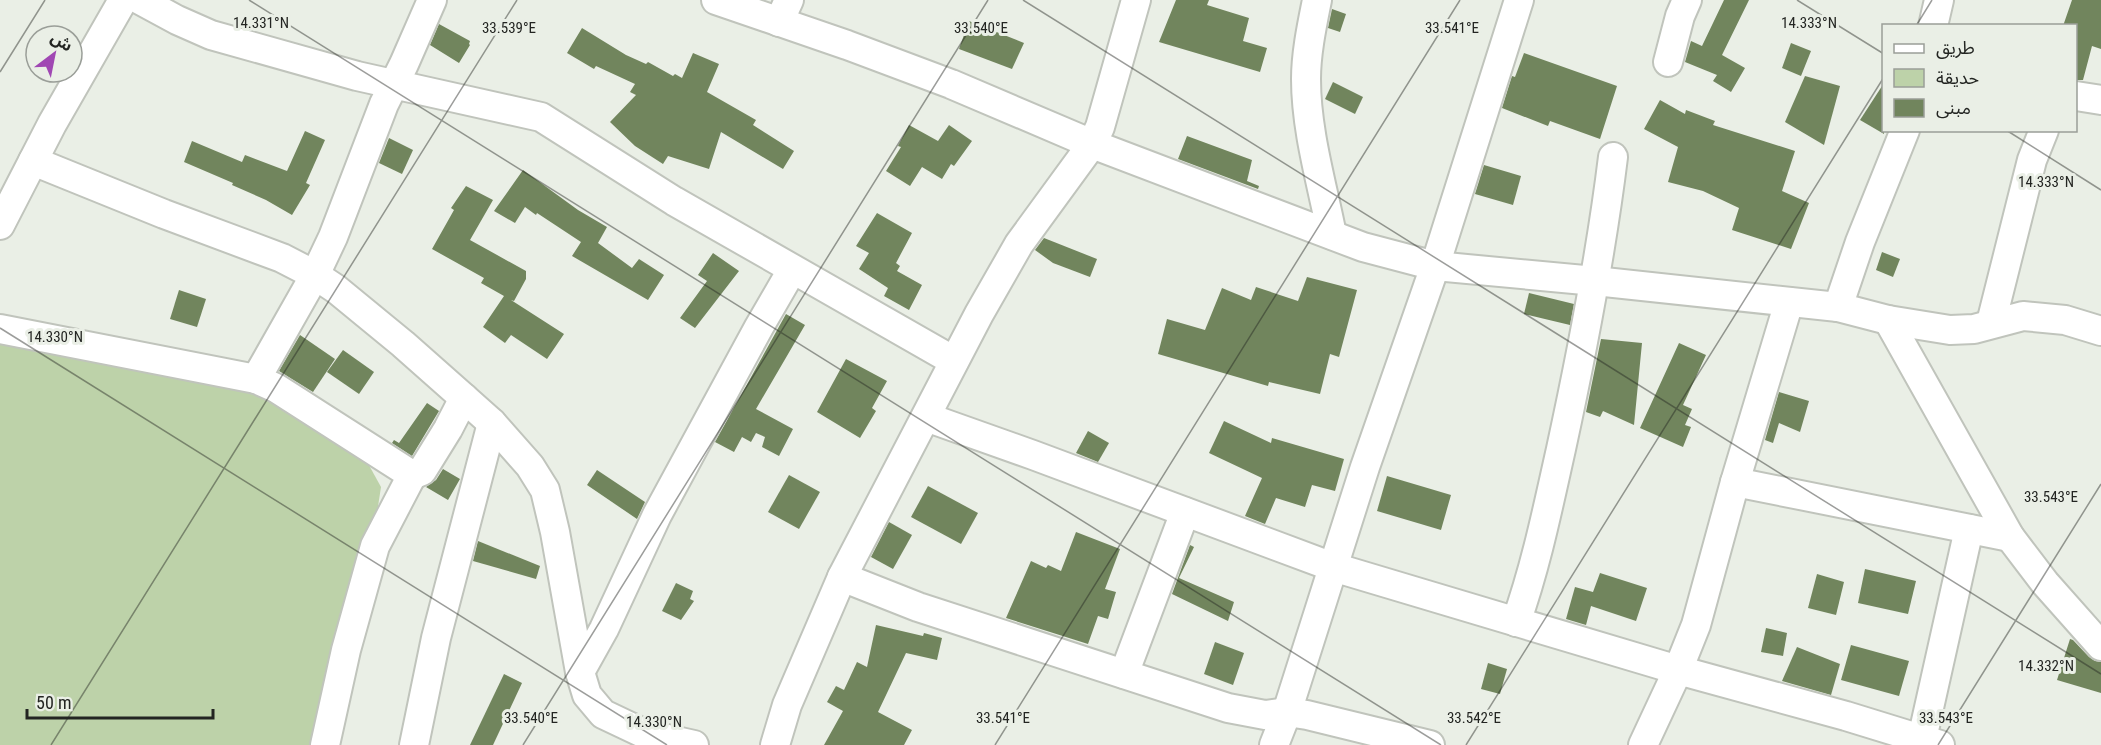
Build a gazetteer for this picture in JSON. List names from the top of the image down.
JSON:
{
  "legend": ["طريق", "حديقة", "مبنى"],
  "scale_bar": "50 m",
  "north": "top right",
  "coordinates": [
    "14.331°N",
    "14.333°N",
    "33.541°E",
    "33.539°E",
    "33.540°E",
    "14.330°N",
    "33.543°E",
    "14.332°N",
    "33.542°E"
  ]
}
